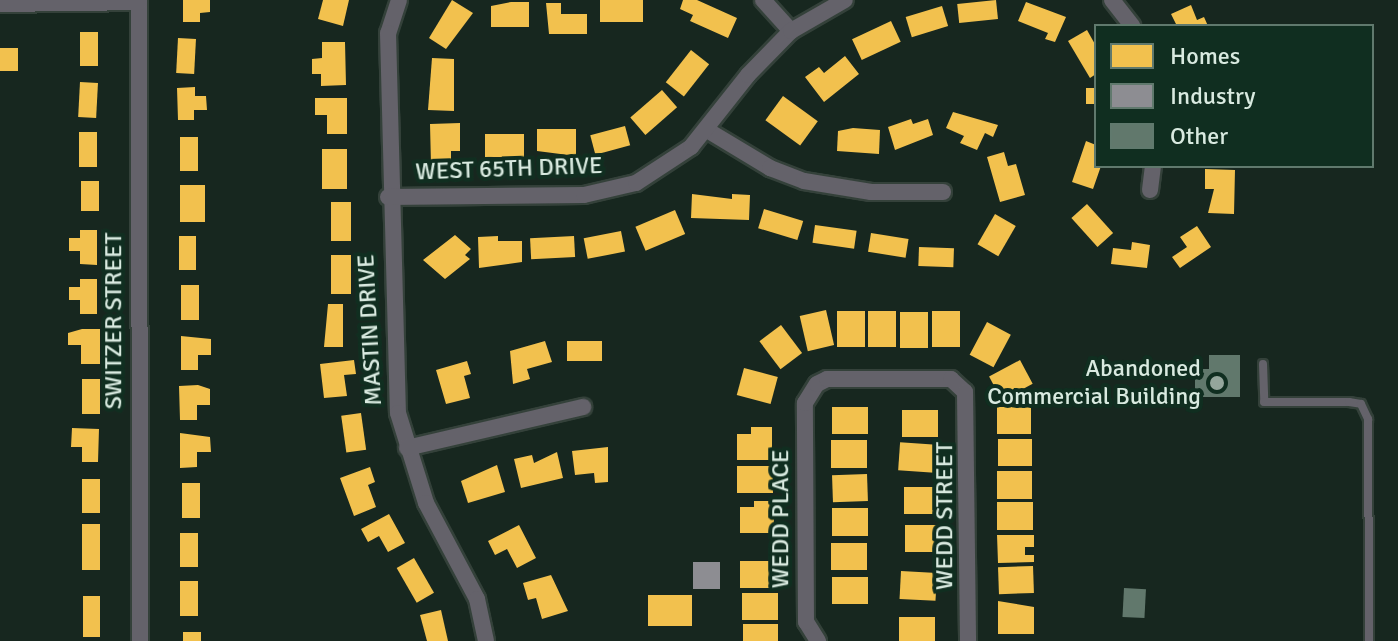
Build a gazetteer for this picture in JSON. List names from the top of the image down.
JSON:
{
  "streets": {
    "street": [
      "WEST 65TH DRIVE",
      "SWITZER STREET",
      "MASTIN DRIVE",
      "WEDD STREET",
      "WEDD PLACE"
    ]
  },
  "crossings": [
    ["WEST 65TH DRIVE", "MASTIN DRIVE"],
    ["WEDD STREET", "WEDD PLACE"]
  ],
  "places": ["Abandoned Commercial Building"],
  "legend": ["Homes", "Industry", "Other"]
}
